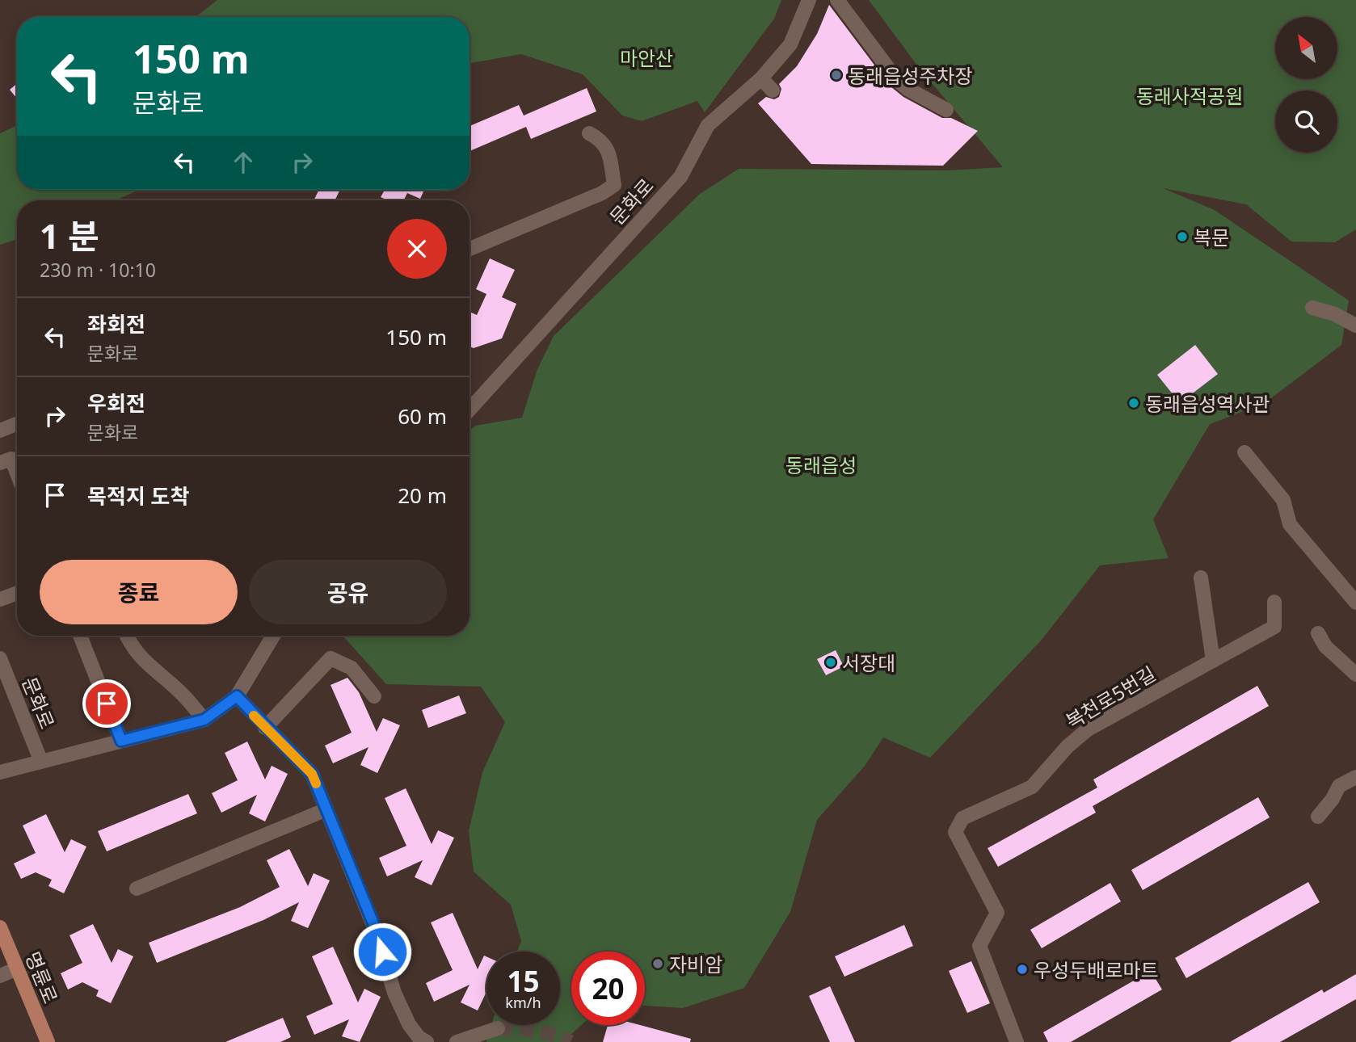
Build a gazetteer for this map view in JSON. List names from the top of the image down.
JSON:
{
  "streets": {
    "main road": ["명륜로"],
    "street": ["문화로", "복천로5번길"]
  },
  "parks": ["마안산", "동래사적공원", "동래읍성"],
  "places": [
    "동래읍성주차장",
    "복문",
    "동래읍성역사관",
    "서장대",
    "자비암",
    "우성두배로마트"
  ],
  "north": "top left",
  "page": {
    "turn": ["150 m", "문화로"],
    "heading": ["1 분", "230 m · 10:10"],
    "list": [
      {
        "name": "좌회전",
        "note": "문화로",
        "value": "150 m"
      },
      {
        "name": "우회전",
        "note": "문화로",
        "value": "60 m"
      },
      {
        "name": "목적지 도착",
        "value": "20 m"
      }
    ],
    "buttons": ["종료", "공유"],
    "speed": "15 km/h",
    "limit": "20"
  }
}
